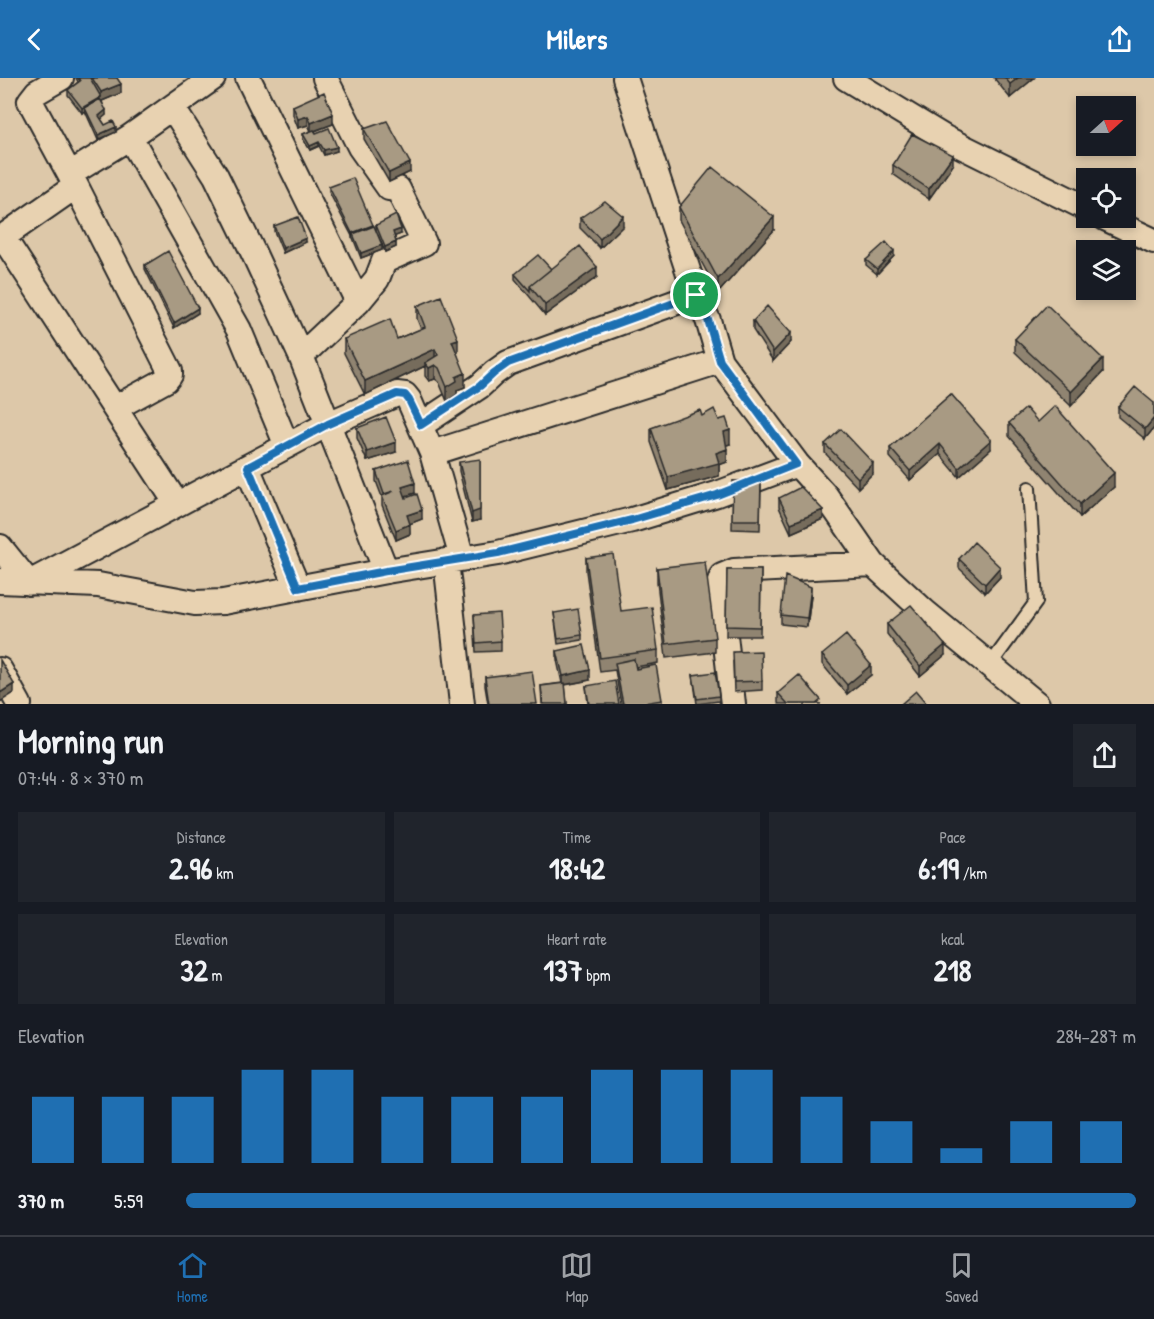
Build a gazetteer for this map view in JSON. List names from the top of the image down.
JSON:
{
  "north": "right",
  "page": {
    "header": "Milers",
    "heading": ["Morning run", "07:44 · 8 × 370 m"],
    "stats": [
      ["Distance", "2.96 km"],
      ["Time", "18:42"],
      ["Pace", "6:19 /km"],
      ["Elevation", "32 m"],
      ["Heart rate", "137 bpm"],
      ["kcal", "218"]
    ],
    "chart": ["Elevation", "284–287 m"],
    "list": [
      {
        "name": "370 m",
        "note": "5:59"
      }
    ],
    "tabs": ["Home", "Map", "Saved"]
  }
}
